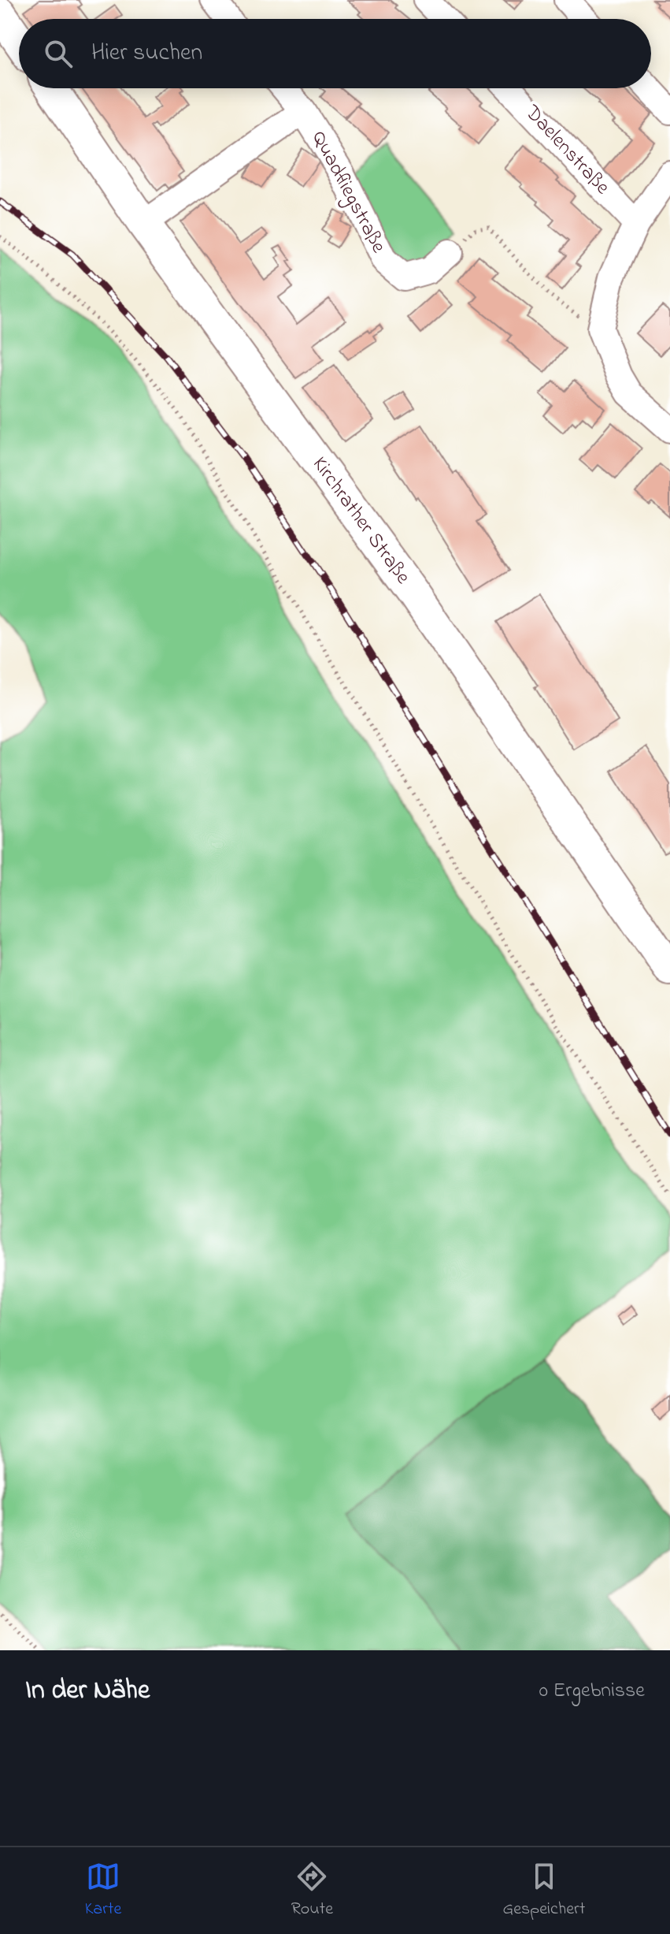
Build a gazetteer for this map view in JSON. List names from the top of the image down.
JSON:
{
  "streets": {
    "street": ["Daelenstraße", "Quadfliegstraße", "Kirchrather Straße"]
  },
  "crossings": [
    ["Quadfliegstraße", "Kirchrather Straße"]
  ],
  "page": {
    "search": "Hier suchen",
    "heading": ["In der Nähe", "0 Ergebnisse"],
    "nav": ["Karte", "Route", "Gespeichert"]
  }
}
